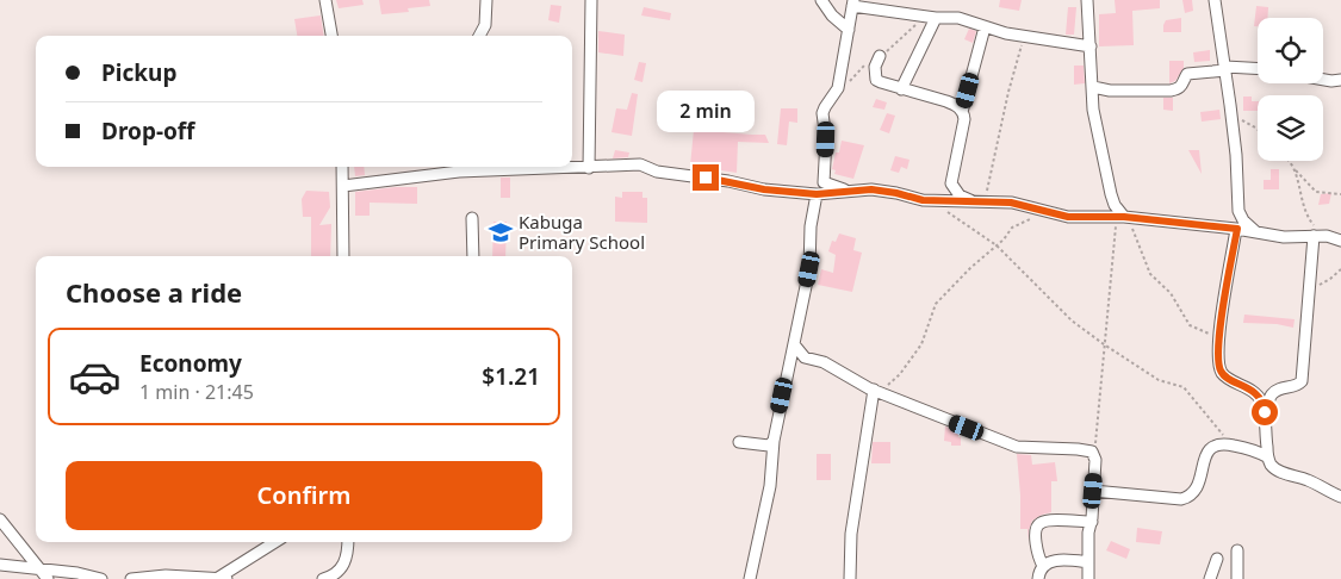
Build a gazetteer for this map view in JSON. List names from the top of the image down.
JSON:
{
  "places": {
    "school or university": ["Kabuga Primary School"]
  },
  "page": {
    "banner": ["Pickup", "Drop-off"],
    "bubble": "2 min",
    "heading": "Choose a ride",
    "list": [
      {
        "name": "Economy",
        "note": "1 min · 21:45",
        "value": "$1.21"
      }
    ],
    "buttons": "Confirm"
  }
}
